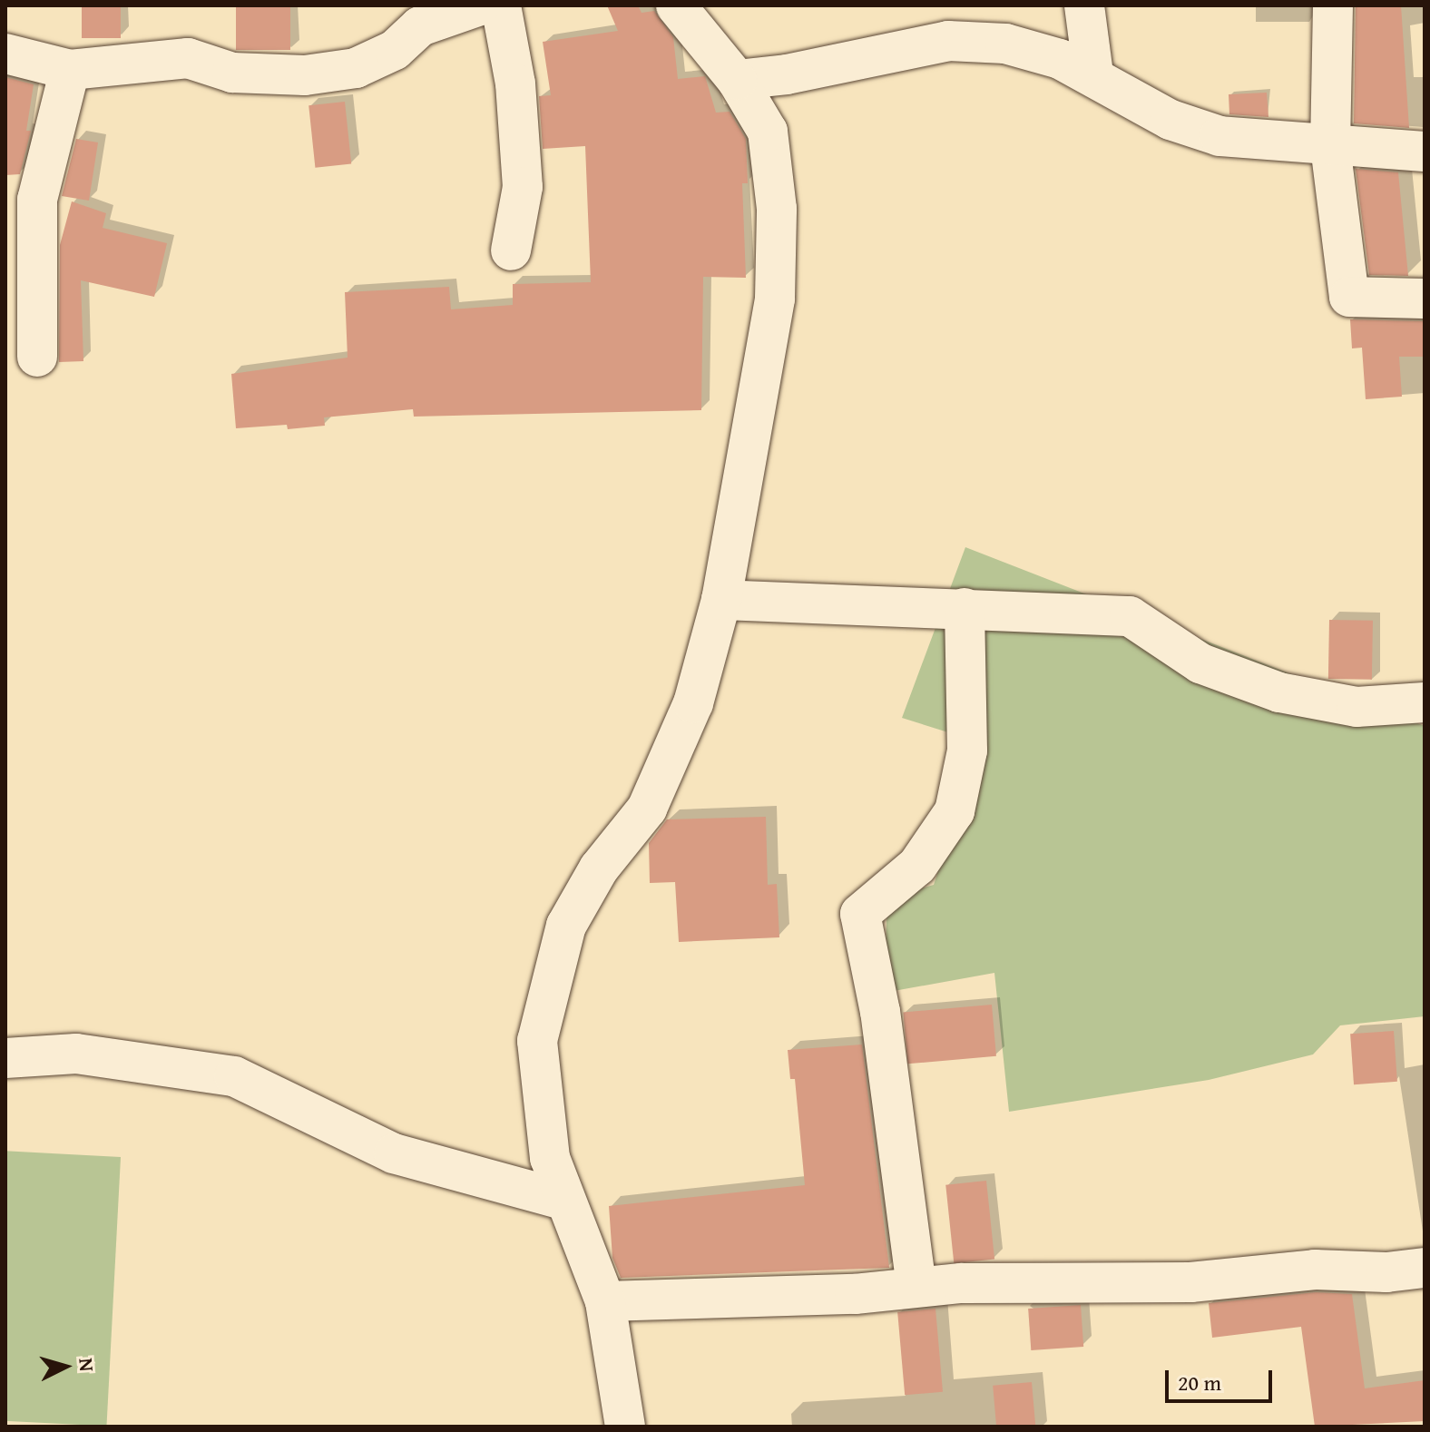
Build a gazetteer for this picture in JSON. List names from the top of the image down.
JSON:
{
  "scale_bar": "20 m",
  "north": "right"
}
